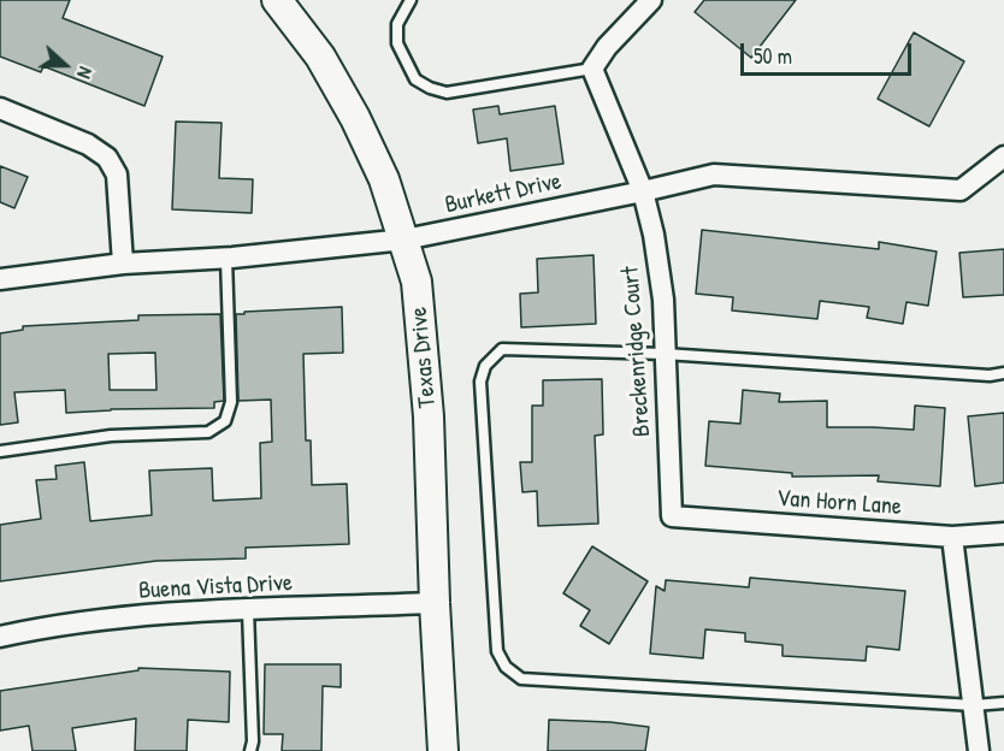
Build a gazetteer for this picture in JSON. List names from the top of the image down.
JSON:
{
  "streets": {
    "street": [
      "Burkett Drive",
      "Breckenridge Court",
      "Texas Drive",
      "Van Horn Lane",
      "Buena Vista Drive"
    ]
  },
  "crossings": [
    ["Burkett Drive", "Breckenridge Court"],
    ["Burkett Drive", "Texas Drive"],
    ["Breckenridge Court", "Van Horn Lane"],
    ["Texas Drive", "Buena Vista Drive"]
  ],
  "scale_bar": "50 m",
  "north": "right"
}
